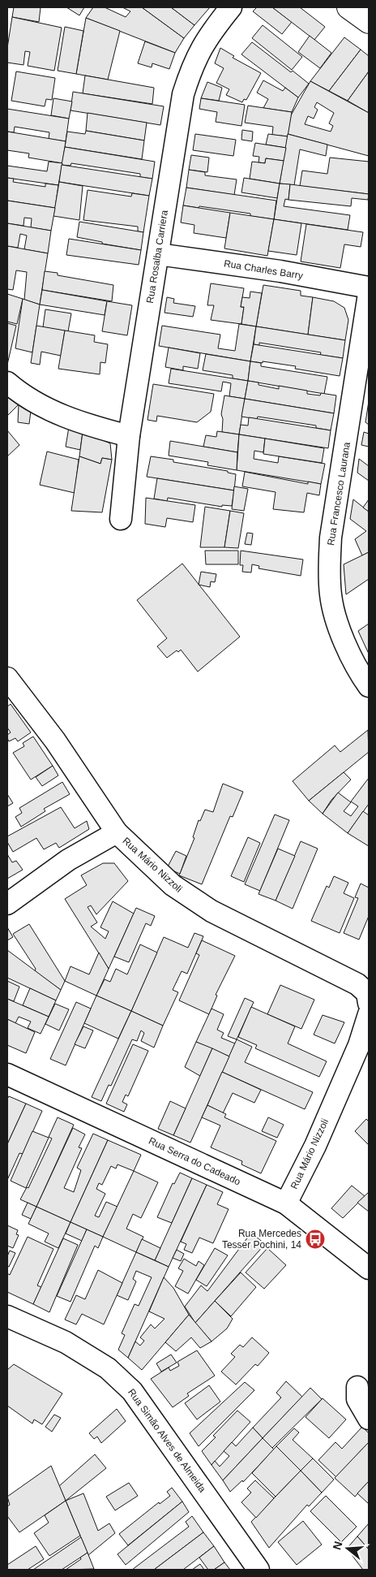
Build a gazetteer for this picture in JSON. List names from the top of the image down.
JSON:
{
  "streets": {
    "street": [
      "Rua Rosalba Carriera",
      "Rua Charles Barry",
      "Rua Francesco Laurana",
      "Rua Mário Nizzoli",
      "Rua Serra do Cadeado",
      "Rua Simão Alves de Almeida"
    ]
  },
  "crossings": [
    ["Rua Rosalba Carriera", "Rua Charles Barry"],
    ["Rua Mário Nizzoli", "Rua Serra do Cadeado"]
  ],
  "places": {
    "bus stop": ["Rua Mercedes Tesser Pochini, 14"]
  },
  "north": "left"
}
